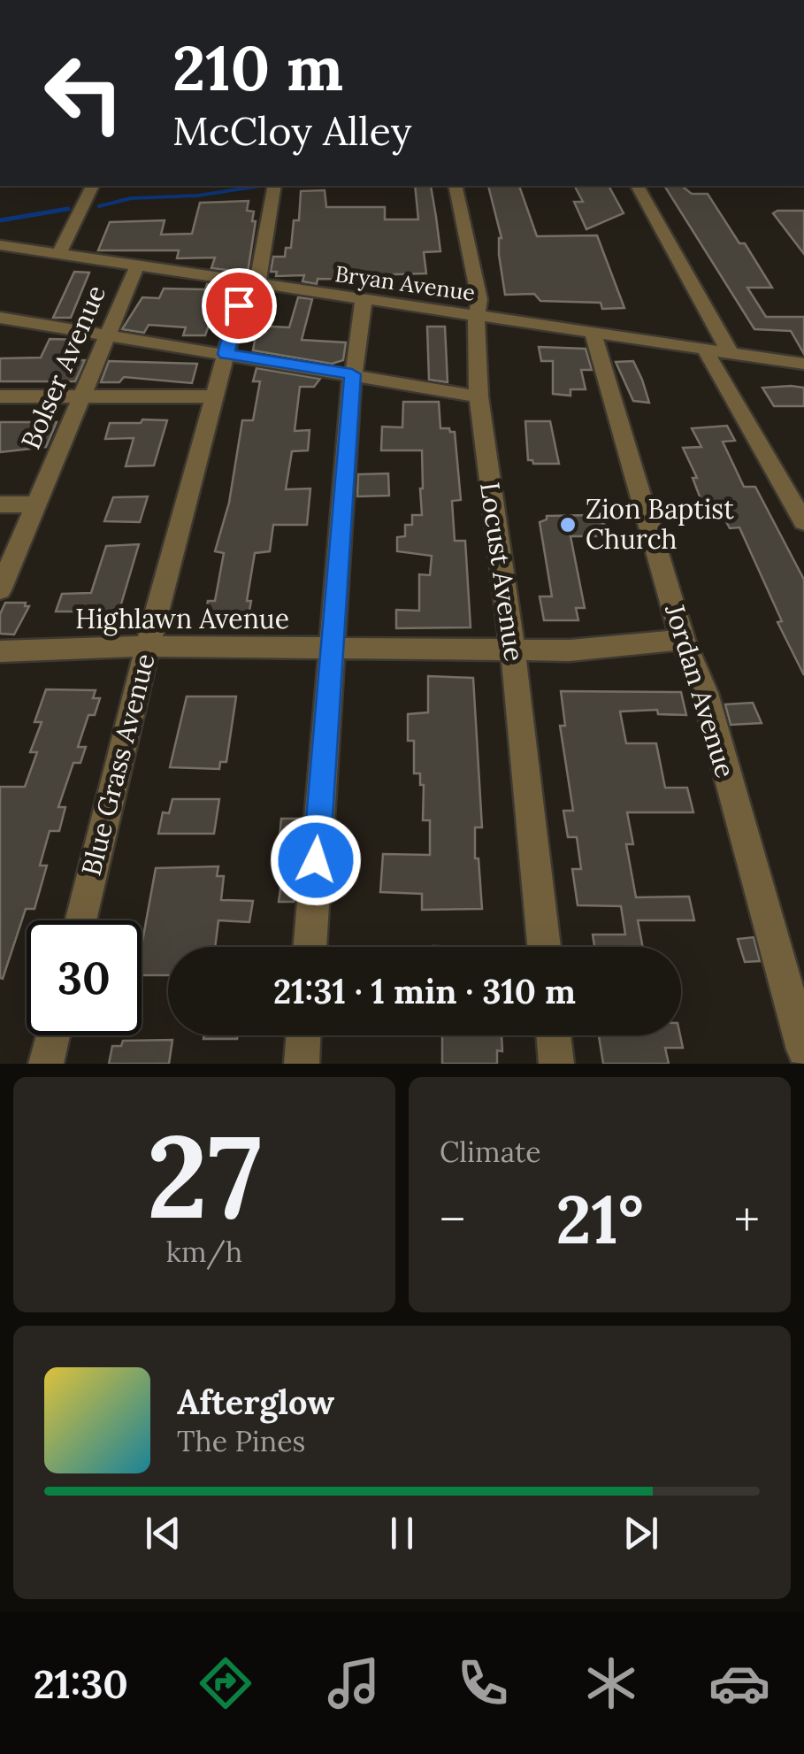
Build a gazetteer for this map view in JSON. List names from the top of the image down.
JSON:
{
  "streets": {
    "street": [
      "Bryan Avenue",
      "Bolser Avenue",
      "Locust Avenue",
      "Highlawn Avenue",
      "Jordan Avenue",
      "Blue Grass Avenue"
    ]
  },
  "crossings": [
    ["Bryan Avenue", "Bolser Avenue"],
    ["Bryan Avenue", "Locust Avenue"],
    ["Bryan Avenue", "Jordan Avenue"],
    ["Bryan Avenue", "Blue Grass Avenue"],
    ["Locust Avenue", "Highlawn Avenue"],
    ["Highlawn Avenue", "Jordan Avenue"],
    ["Highlawn Avenue", "Blue Grass Avenue"]
  ],
  "places": ["Zion Baptist Church"],
  "page": {
    "turn": ["210 m", "McCloy Alley"],
    "limit": "30",
    "trip": "21:31 · 1 min · 310 m",
    "tile": [
      ["27", "km/h"],
      "Climate"
    ],
    "heat": ["−", "21°", "+"],
    "song": ["Afterglow", "The Pines"],
    "tabs": "21:30"
  }
}
